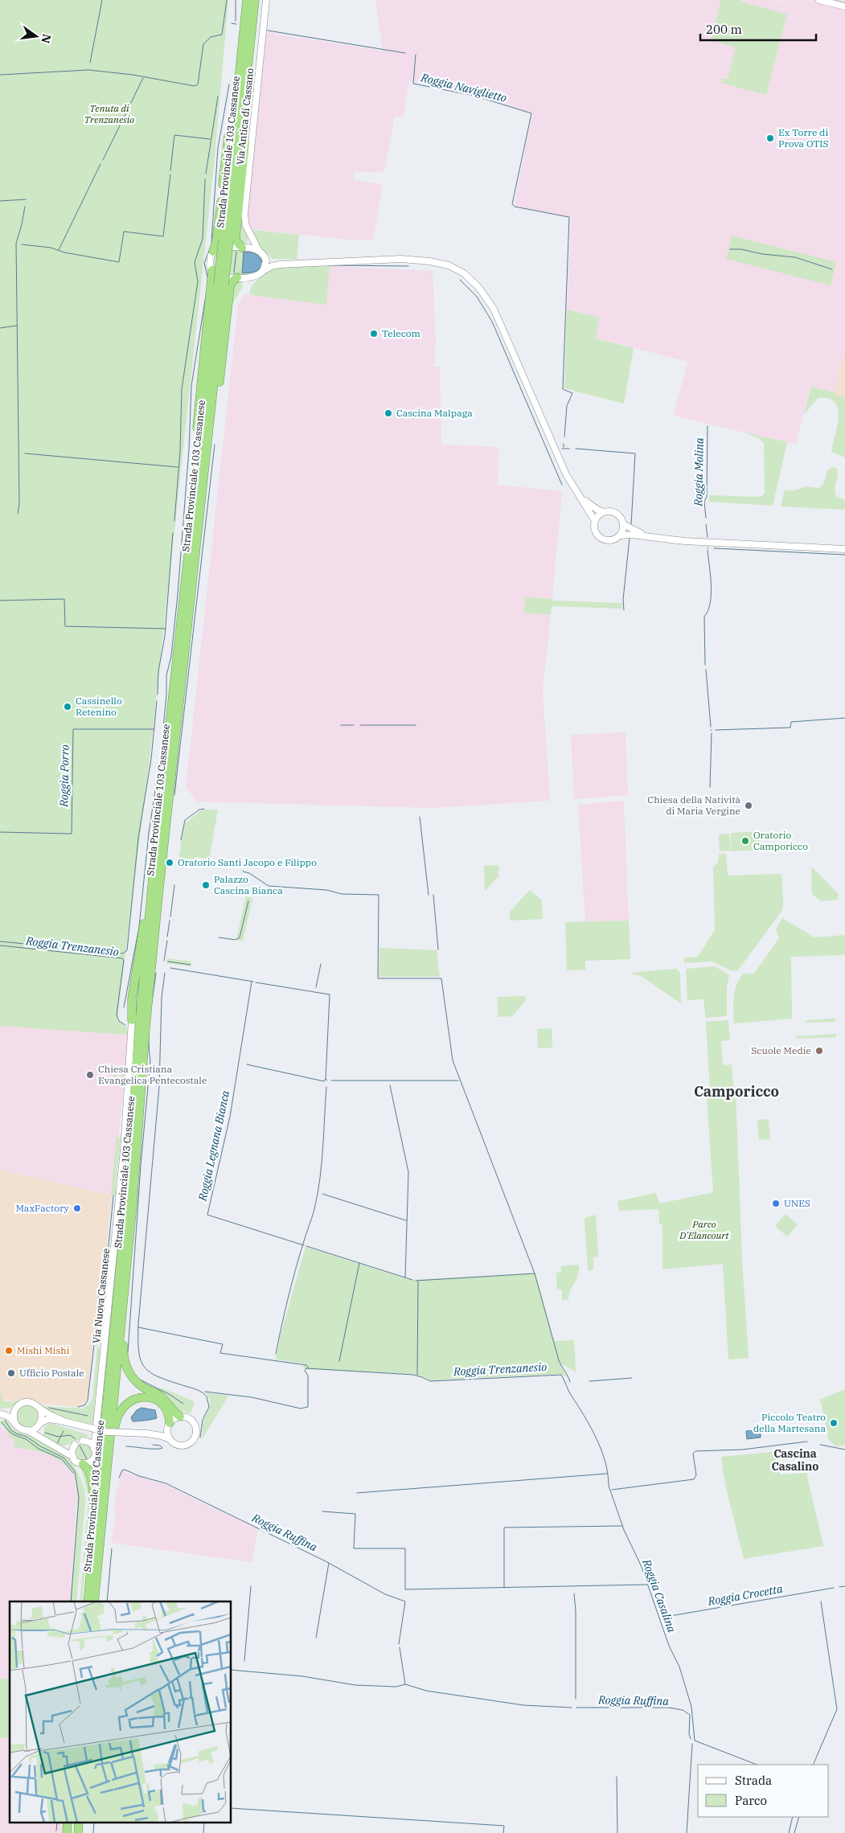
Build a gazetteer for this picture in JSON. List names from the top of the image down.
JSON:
{
  "streets": {
    "highway": ["Strada Provinciale 103 Cassanese"],
    "main road": ["Via Antica di Cassano", "Via Nuova Cassanese"]
  },
  "districts": ["Camporicco", "Cascina Casalino"],
  "water": [
    "Roggia Naviglietto",
    "Roggia Molina",
    "Roggia Porro",
    "Roggia Trenzanesio",
    "Roggia Legnana Bianca",
    "Roggia Ruffina",
    "Roggia Crocetta",
    "Roggia Casalina"
  ],
  "parks": ["Tenuta di Trenzanesio", "Parco D'Elancourt"],
  "places": [
    "Ex Torre di Prova OTIS",
    "Telecom",
    "Cascina Malpaga",
    "Cassinello Retenino",
    "Chiesa della Natività di Maria Vergine",
    "Oratorio Camporicco",
    "Oratorio Santi Jacopo e Filippo",
    "Palazzo Cascina Bianca",
    "Scuole Medie",
    "Chiesa Cristiana Evangelica Pentecostale",
    "UNES",
    "MaxFactory",
    "Mishi Mishi",
    "Ufficio Postale",
    "Piccolo Teatro della Martesana"
  ],
  "legend": ["Strada", "Parco"],
  "scale_bar": "200 m",
  "north": "right"
}
